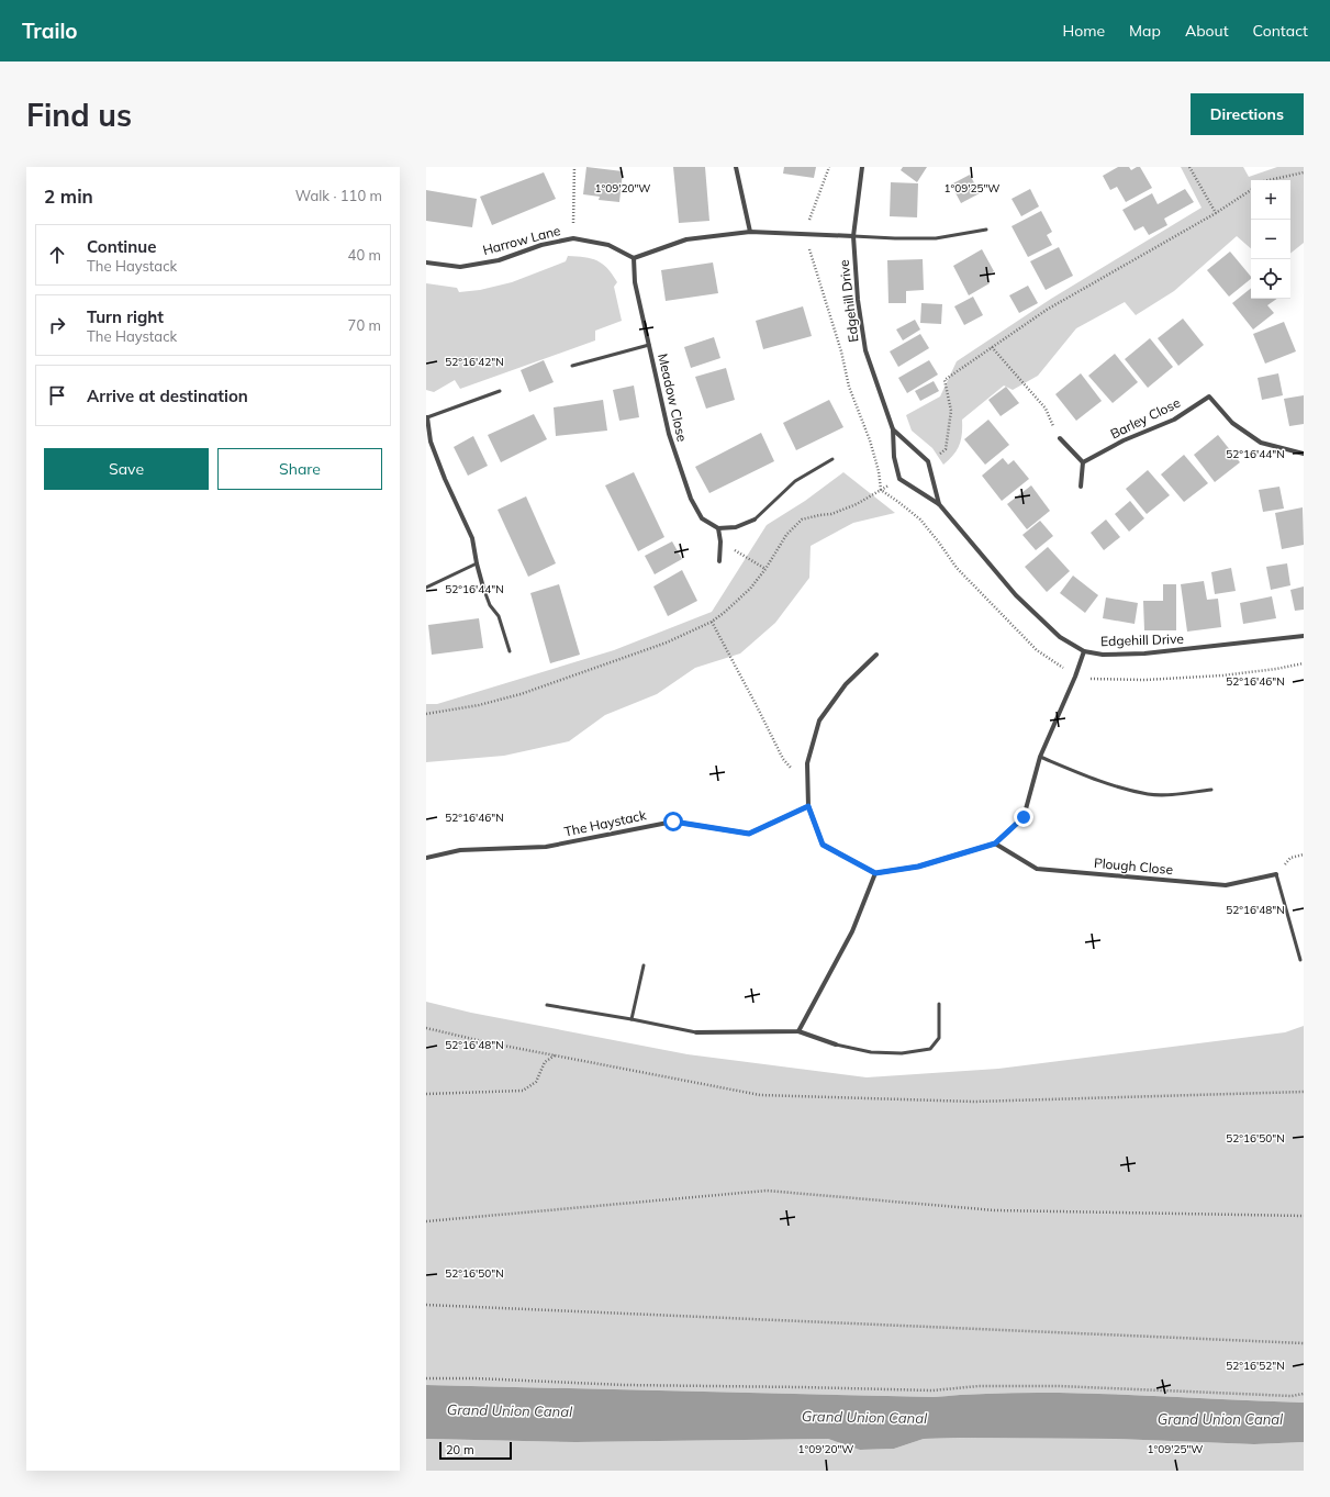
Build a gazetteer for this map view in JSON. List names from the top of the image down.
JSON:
{
  "streets": {
    "street": [
      "Harrow Lane",
      "Edgehill Drive",
      "Meadow Close",
      "Barley Close",
      "The Haystack",
      "Plough Close"
    ]
  },
  "crossings": [
    ["Harrow Lane", "Meadow Close"]
  ],
  "water": ["Grand Union Canal"],
  "scale_bar": "20 m",
  "page": {
    "header": "Trailo",
    "nav": [
      "Home",
      "Map",
      "About",
      "Contact"
    ],
    "buttons": [
      "Directions",
      ["Save", "Share"]
    ],
    "title": "Find us",
    "heading": ["2 min", "Walk · 110 m"],
    "map_buttons": ["+", "−"],
    "list": [
      ["Continue", "The Haystack", "40 m"],
      ["Turn right", "The Haystack", "70 m"],
      "Arrive at destination"
    ],
    "scale": "20 m"
  },
  "coordinates": [
    "1°09'20\"W",
    "1°09'25\"W",
    "52°16'42\"N",
    "52°16'44\"N",
    "52°16'46\"N",
    "52°16'48\"N",
    "52°16'50\"N",
    "52°16'52\"N"
  ]
}
